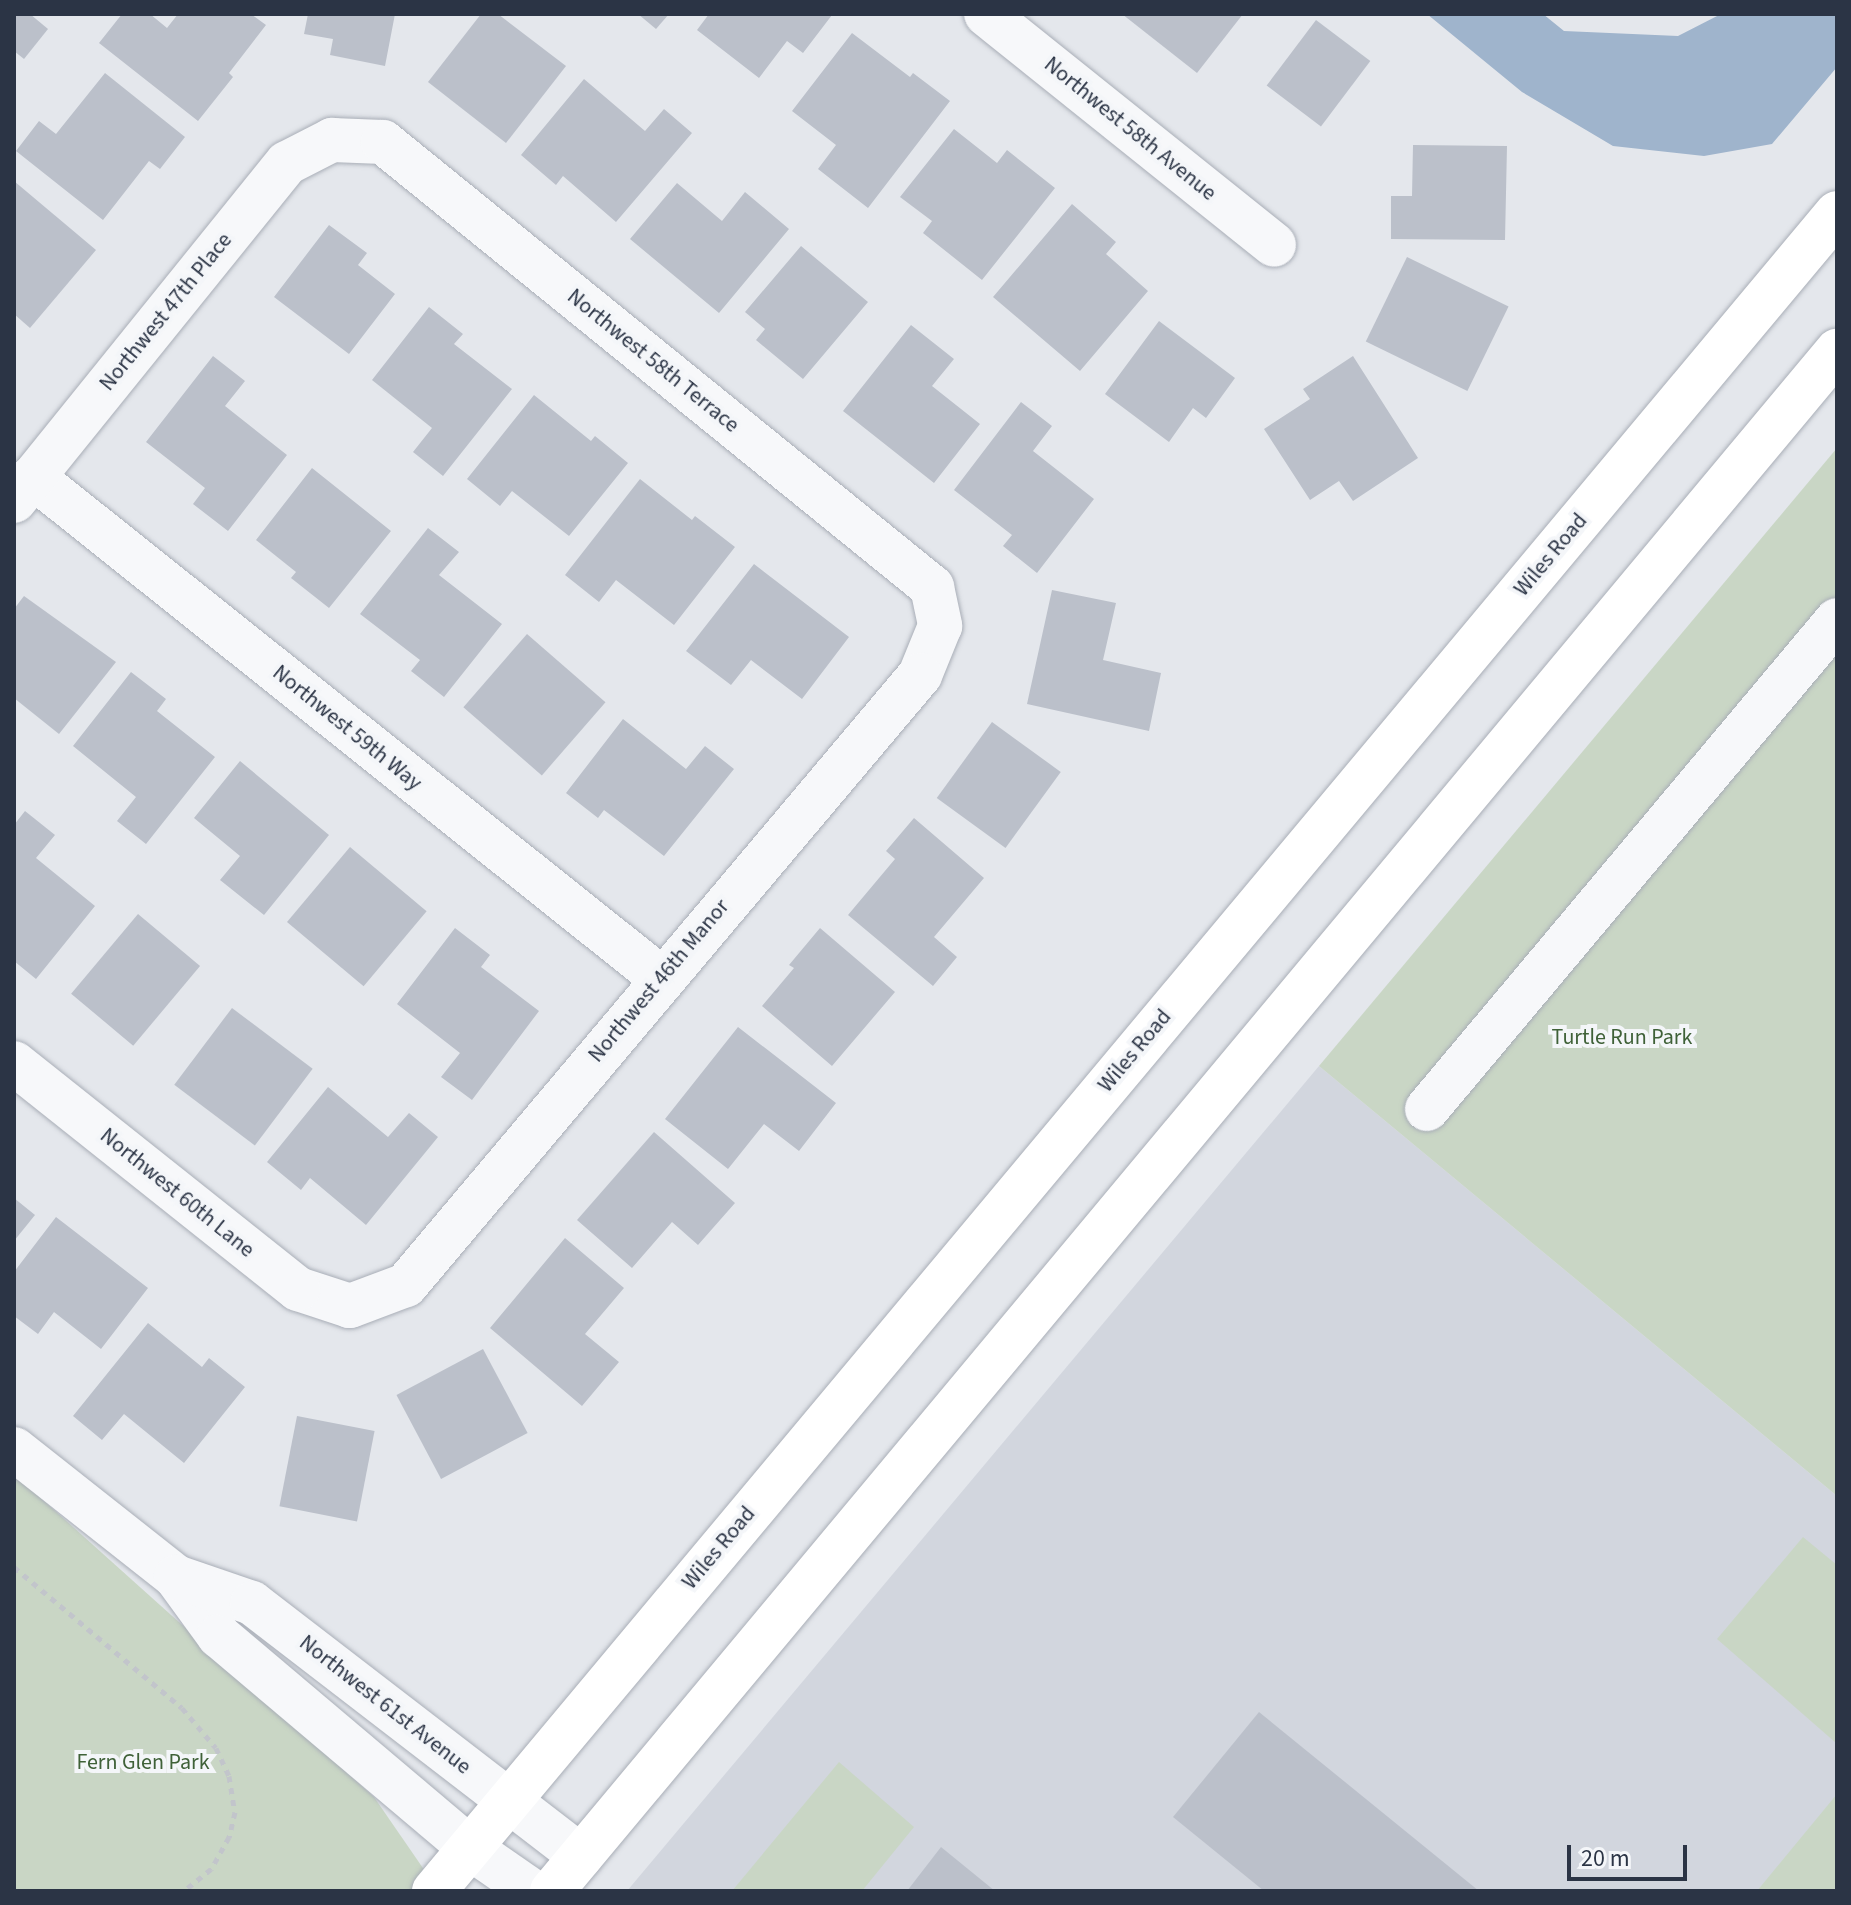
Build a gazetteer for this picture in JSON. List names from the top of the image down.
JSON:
{
  "streets": {
    "main road": ["Wiles Road"],
    "street": [
      "Northwest 58th Avenue",
      "Northwest 47th Place",
      "Northwest 58th Terrace",
      "Northwest 59th Way",
      "Northwest 46th Manor",
      "Northwest 60th Lane",
      "Northwest 61st Avenue"
    ]
  },
  "crossings": [
    ["Northwest 47th Place", "Northwest 58th Terrace"],
    ["Northwest 47th Place", "Northwest 59th Way"],
    ["Northwest 58th Terrace", "Northwest 46th Manor"],
    ["Wiles Road", "Northwest 61st Avenue"],
    ["Northwest 59th Way", "Northwest 46th Manor"],
    ["Northwest 46th Manor", "Northwest 60th Lane"]
  ],
  "parks": ["Turtle Run Park", "Fern Glen Park"],
  "scale_bar": "20 m"
}
